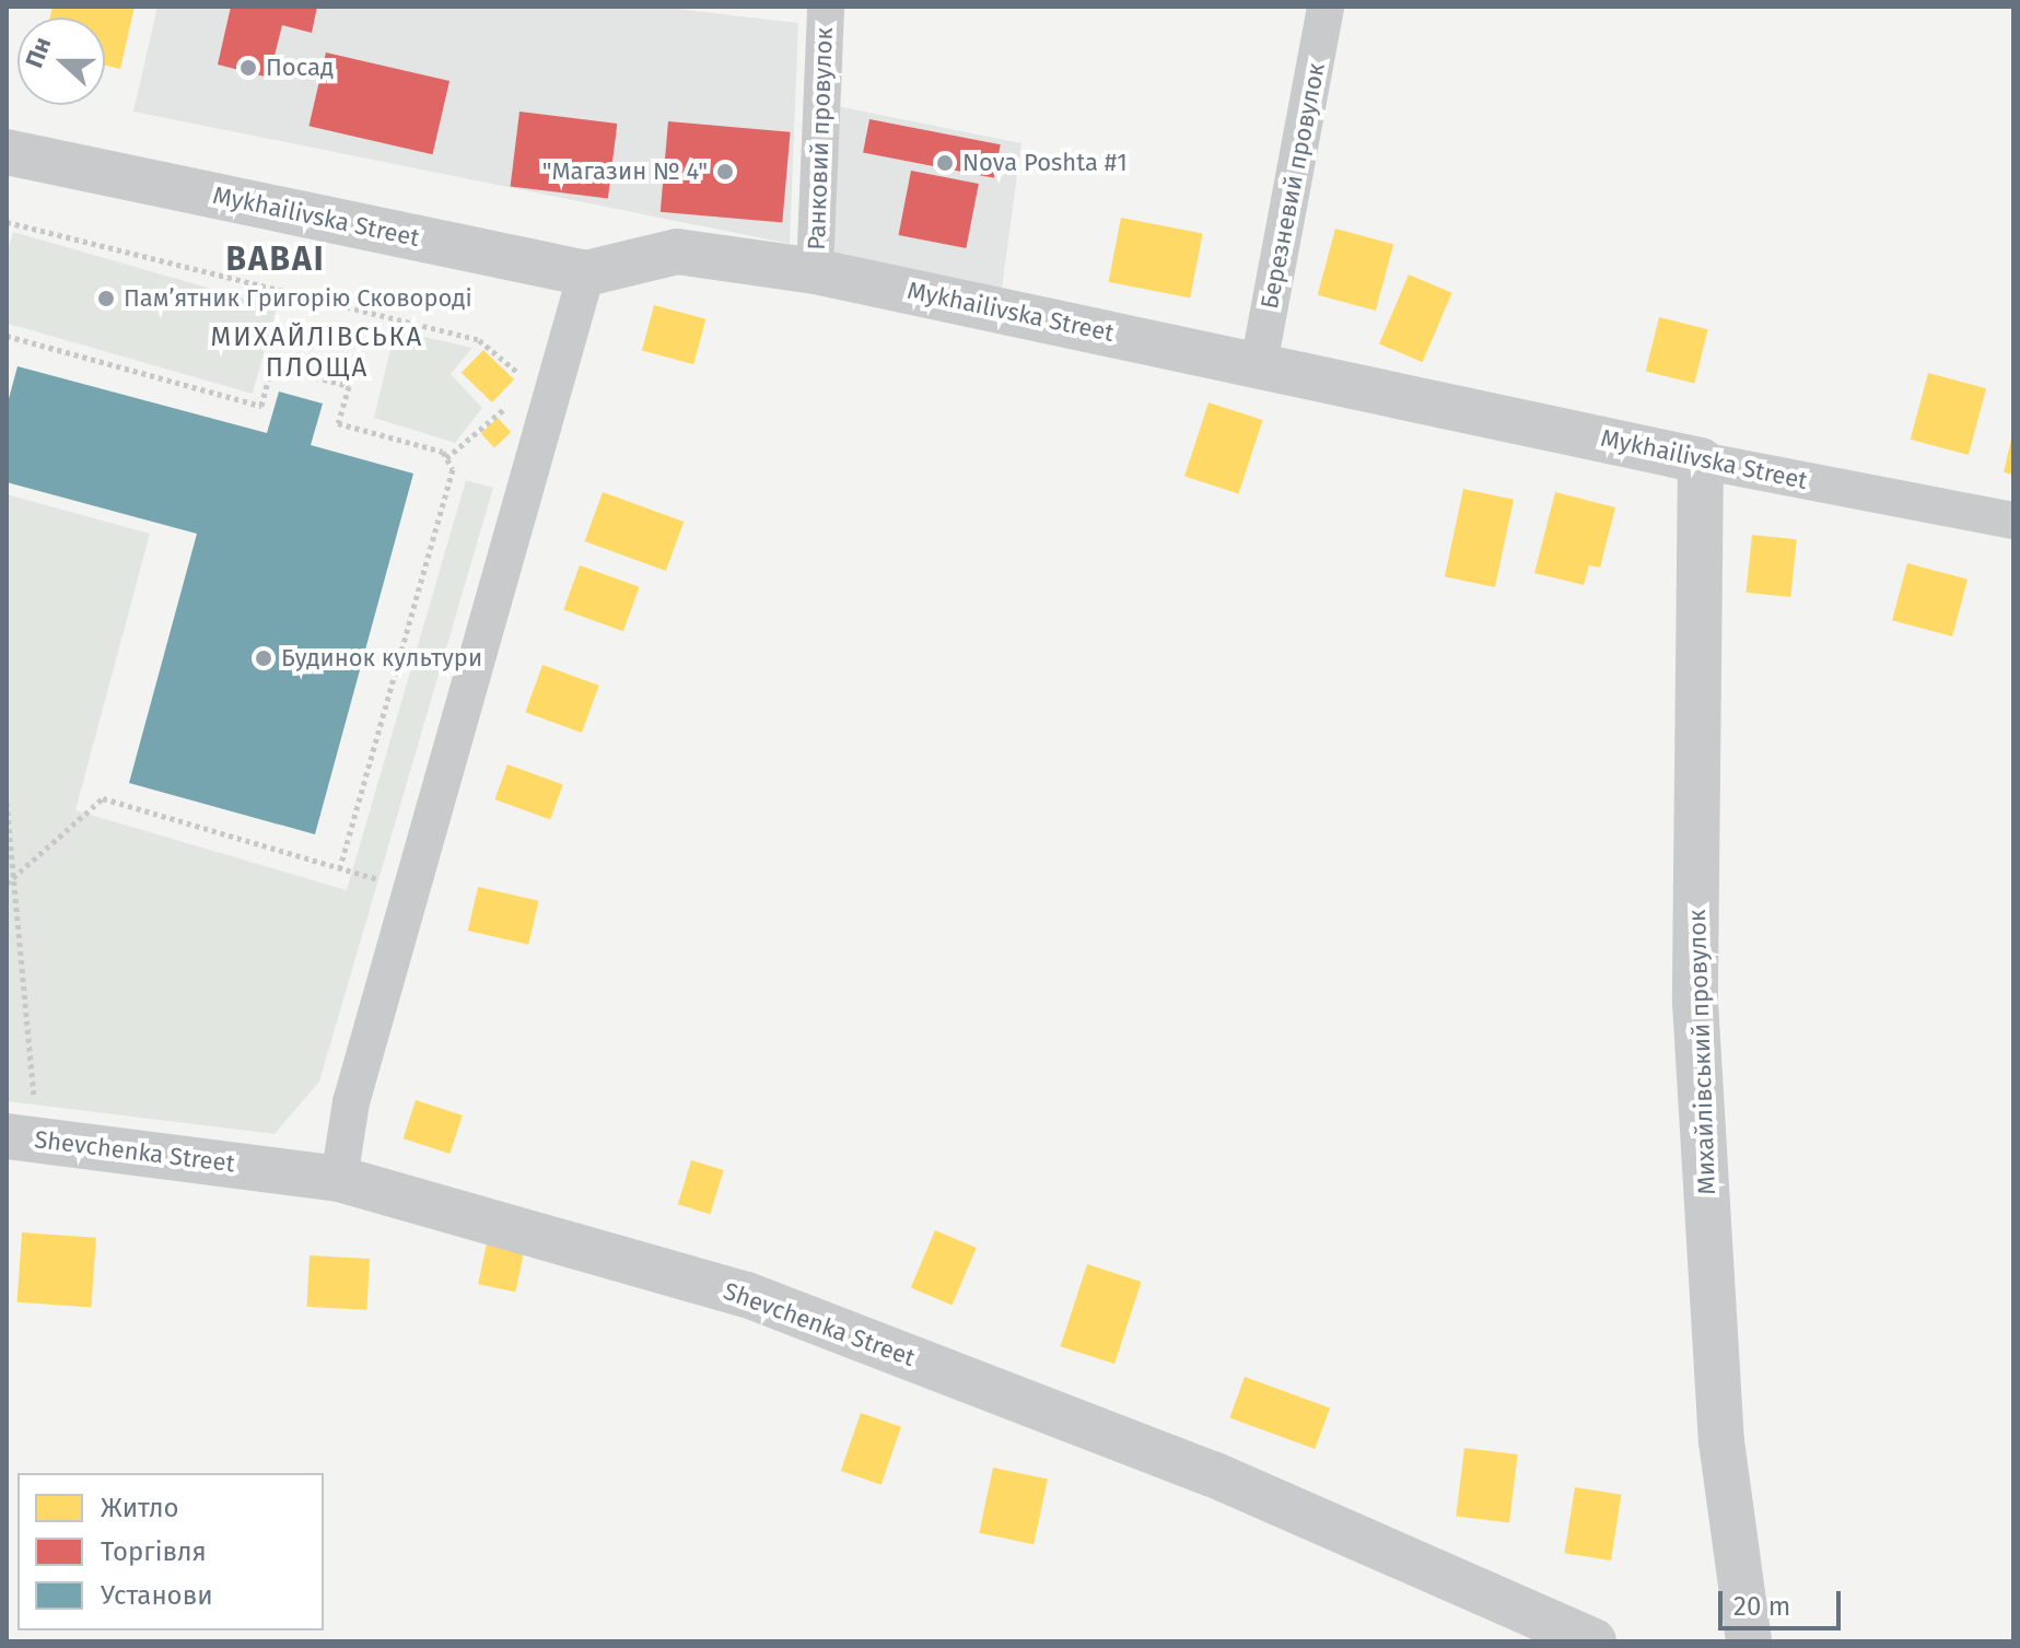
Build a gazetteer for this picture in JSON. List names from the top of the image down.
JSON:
{
  "streets": {
    "street": [
      "Ранковий провулок",
      "Березневий провулок",
      "Mykhailivska Street",
      "Михайлівський провулок",
      "Shevchenka Street"
    ]
  },
  "crossings": [
    ["Ранковий провулок", "Mykhailivska Street"],
    ["Березневий провулок", "Mykhailivska Street"],
    ["Mykhailivska Street", "Михайлівський провулок"]
  ],
  "districts": ["BABAI", "МИХАЙЛІВСЬКА ПЛОЩА"],
  "places": [
    "Посад",
    "Nova Poshta #1",
    "\"Магазин № 4\"",
    "Пам’ятник Григорію Сковороді",
    "Будинок культури"
  ],
  "legend": ["Житло", "Торгівля", "Установи"],
  "scale_bar": "20 m",
  "north": "left"
}
